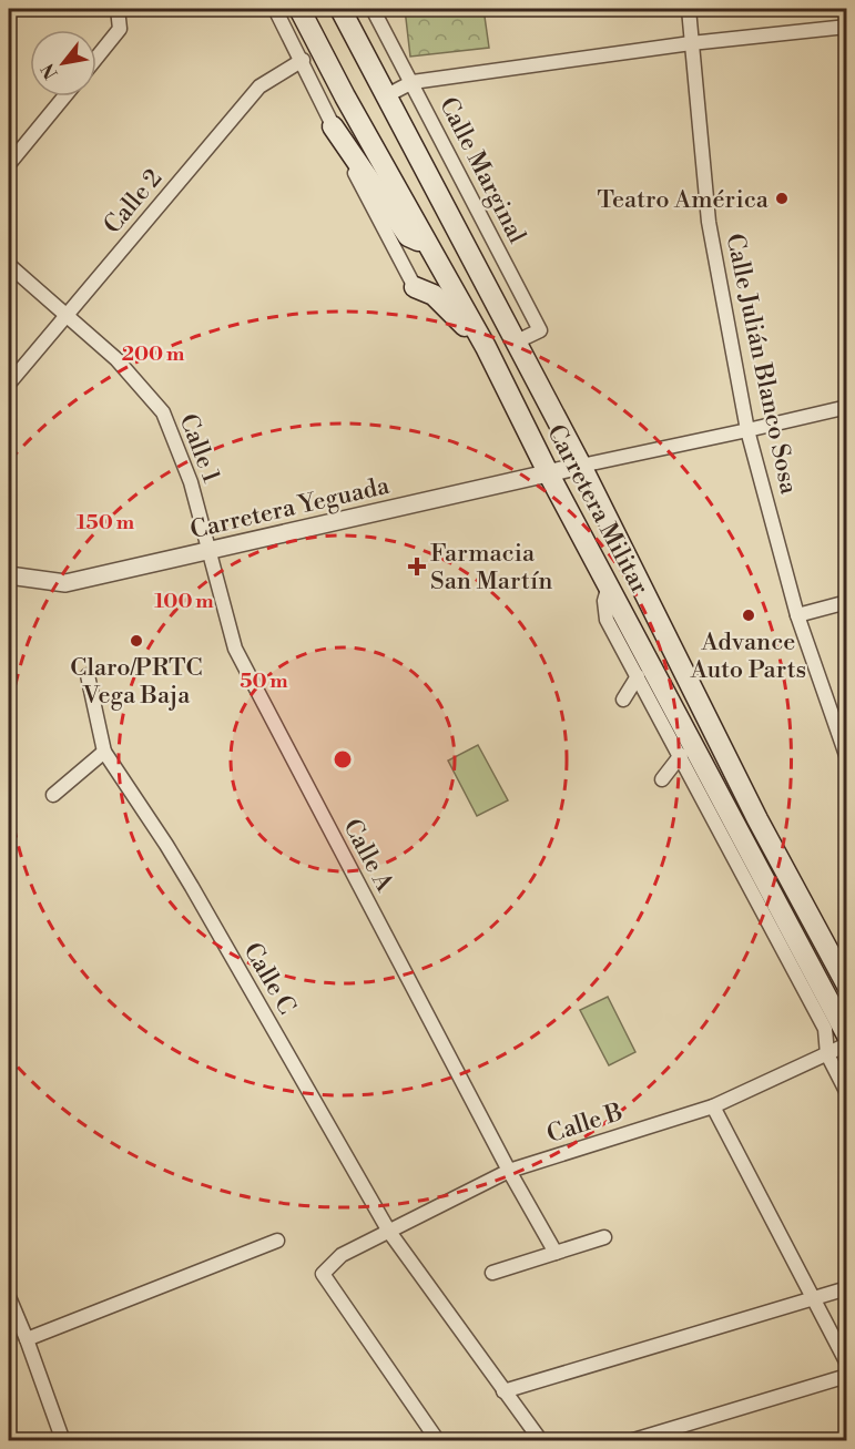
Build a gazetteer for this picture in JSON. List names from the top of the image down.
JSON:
{
  "streets": {
    "main road": ["Carretera Militar"],
    "street": [
      "Calle Marginal",
      "Calle 2",
      "Calle Julián Blanco Sosa",
      "Calle 1",
      "Carretera Yeguada",
      "Calle A",
      "Calle C",
      "Calle B"
    ]
  },
  "crossings": [
    ["Calle Marginal", "Carretera Militar"],
    ["Calle 2", "Calle 1"],
    ["Calle 1", "Carretera Yeguada"],
    ["Calle 1", "Calle A"],
    ["Carretera Yeguada", "Carretera Militar"],
    ["Carretera Yeguada", "Calle A"],
    ["Calle A", "Calle B"],
    ["Calle C", "Calle B"]
  ],
  "places": {
    "other": ["Teatro América", "Advance Auto Parts", "Claro/PRTC Vega Baja"],
    "health": ["Farmacia San Martín"]
  },
  "north": "bottom left",
  "rings": [
    "200 m",
    "150 m",
    "100 m",
    "50 m"
  ]
}
